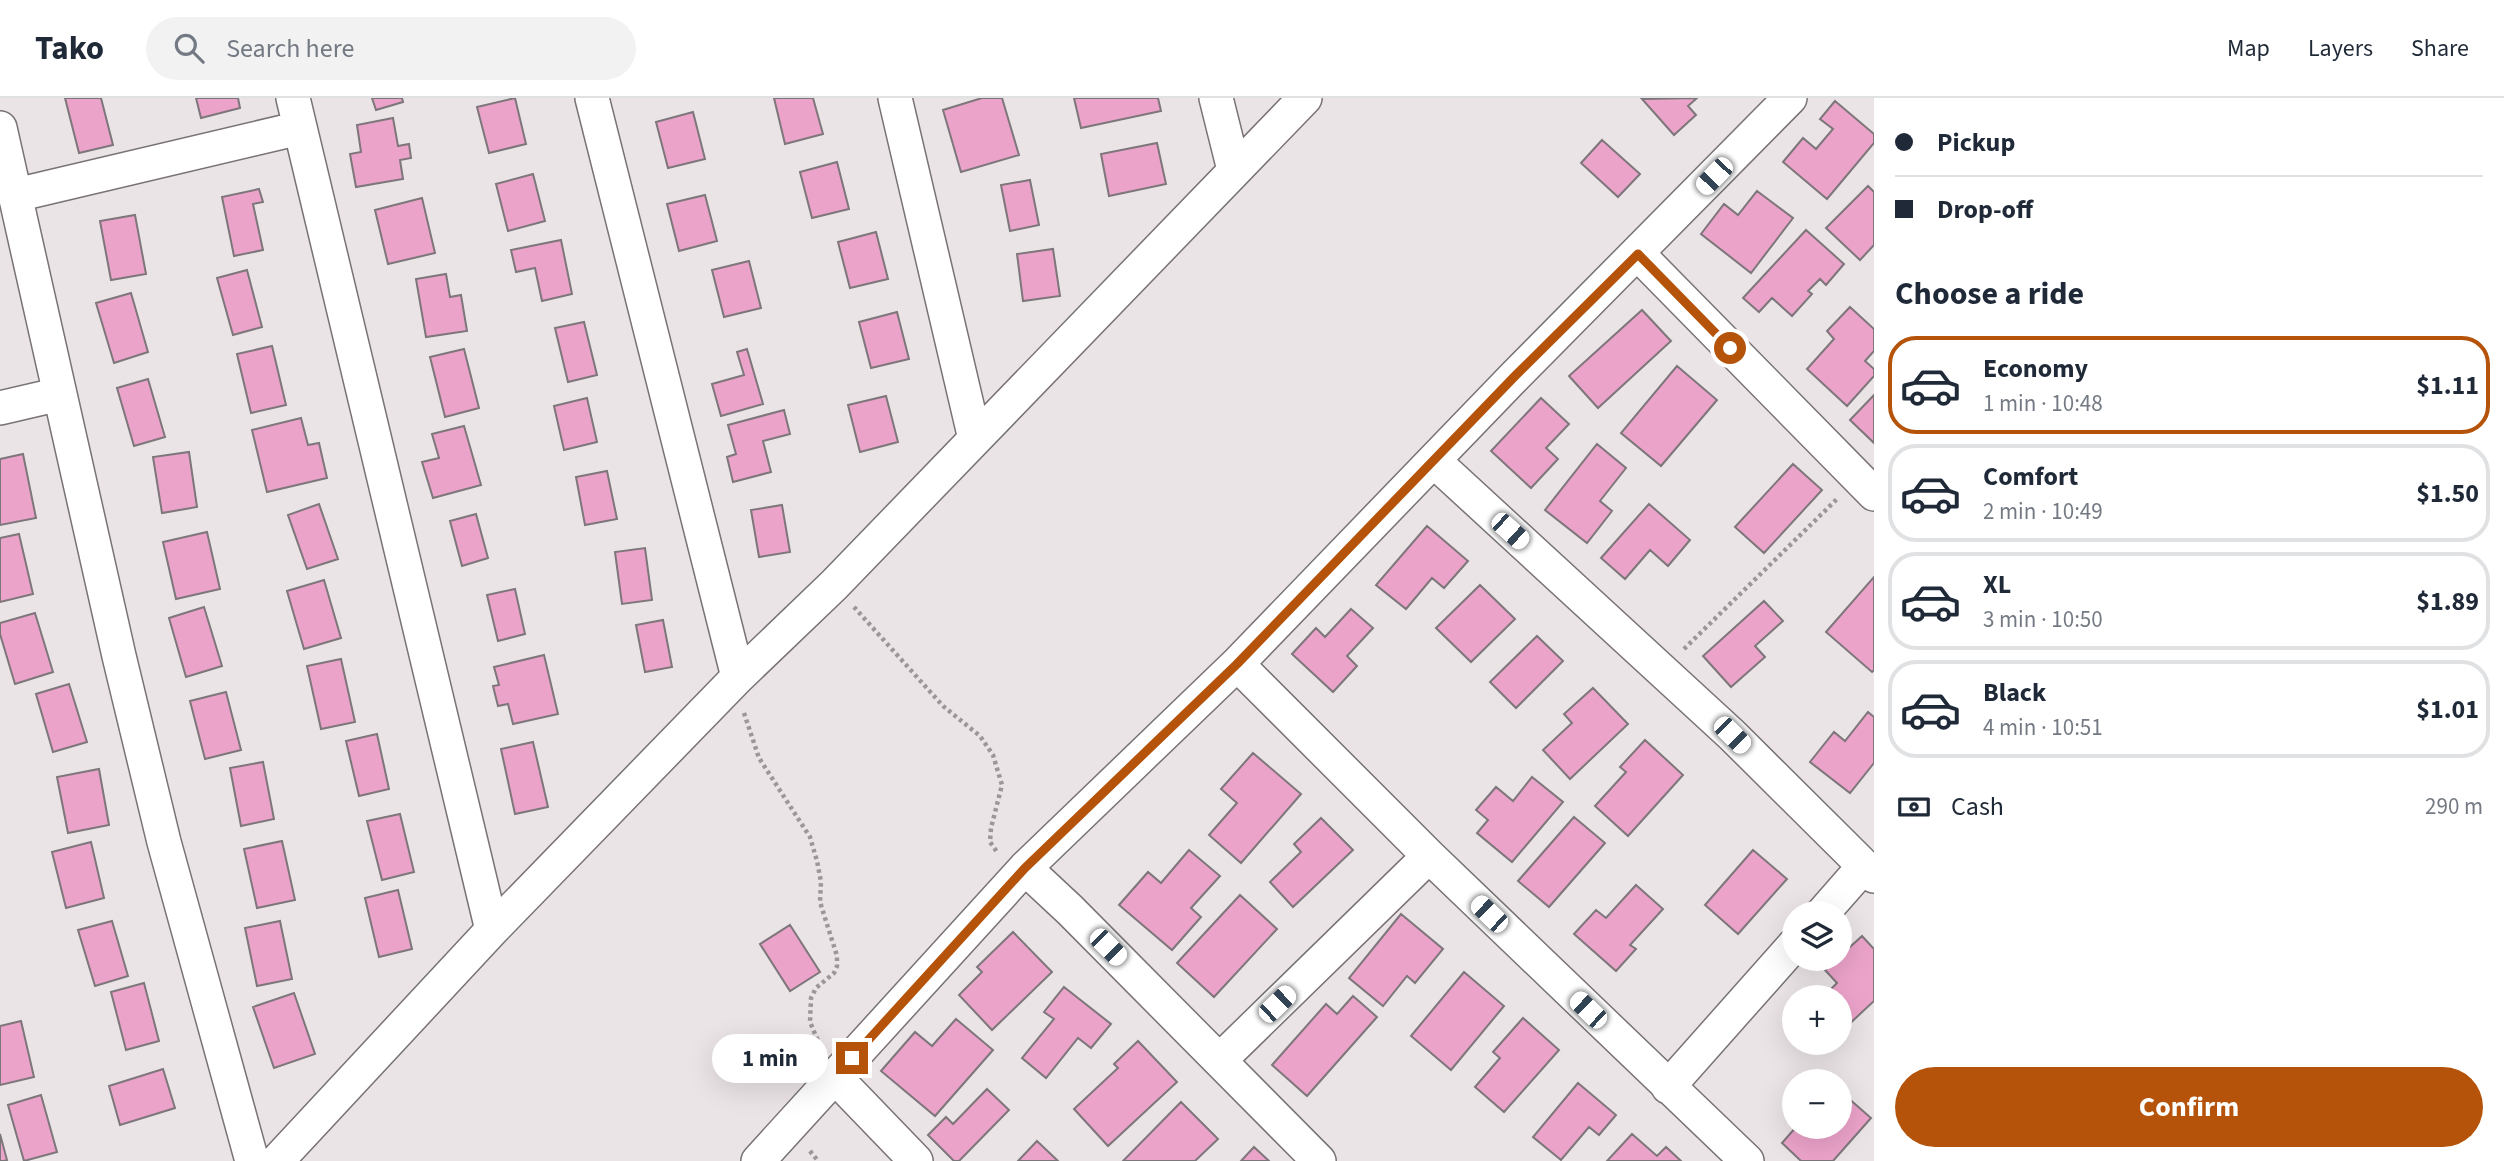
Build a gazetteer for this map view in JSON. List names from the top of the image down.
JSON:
{
  "page": {
    "header": "Tako",
    "search": "Search here",
    "nav": ["Map", "Layers", "Share"],
    "banner": ["Pickup", "Drop-off"],
    "heading": "Choose a ride",
    "list": [
      {
        "name": "Economy",
        "note": "1 min · 10:48",
        "value": "$1.11"
      },
      {
        "name": "Comfort",
        "note": "2 min · 10:49",
        "value": "$1.50"
      },
      {
        "name": "XL",
        "note": "3 min · 10:50",
        "value": "$1.89"
      },
      {
        "name": "Black",
        "note": "4 min · 10:51",
        "value": "$1.01"
      }
    ],
    "pay": ["Cash", "290 m"],
    "map_buttons": ["+", "−"],
    "bubble": "1 min",
    "buttons": "Confirm"
  }
}
